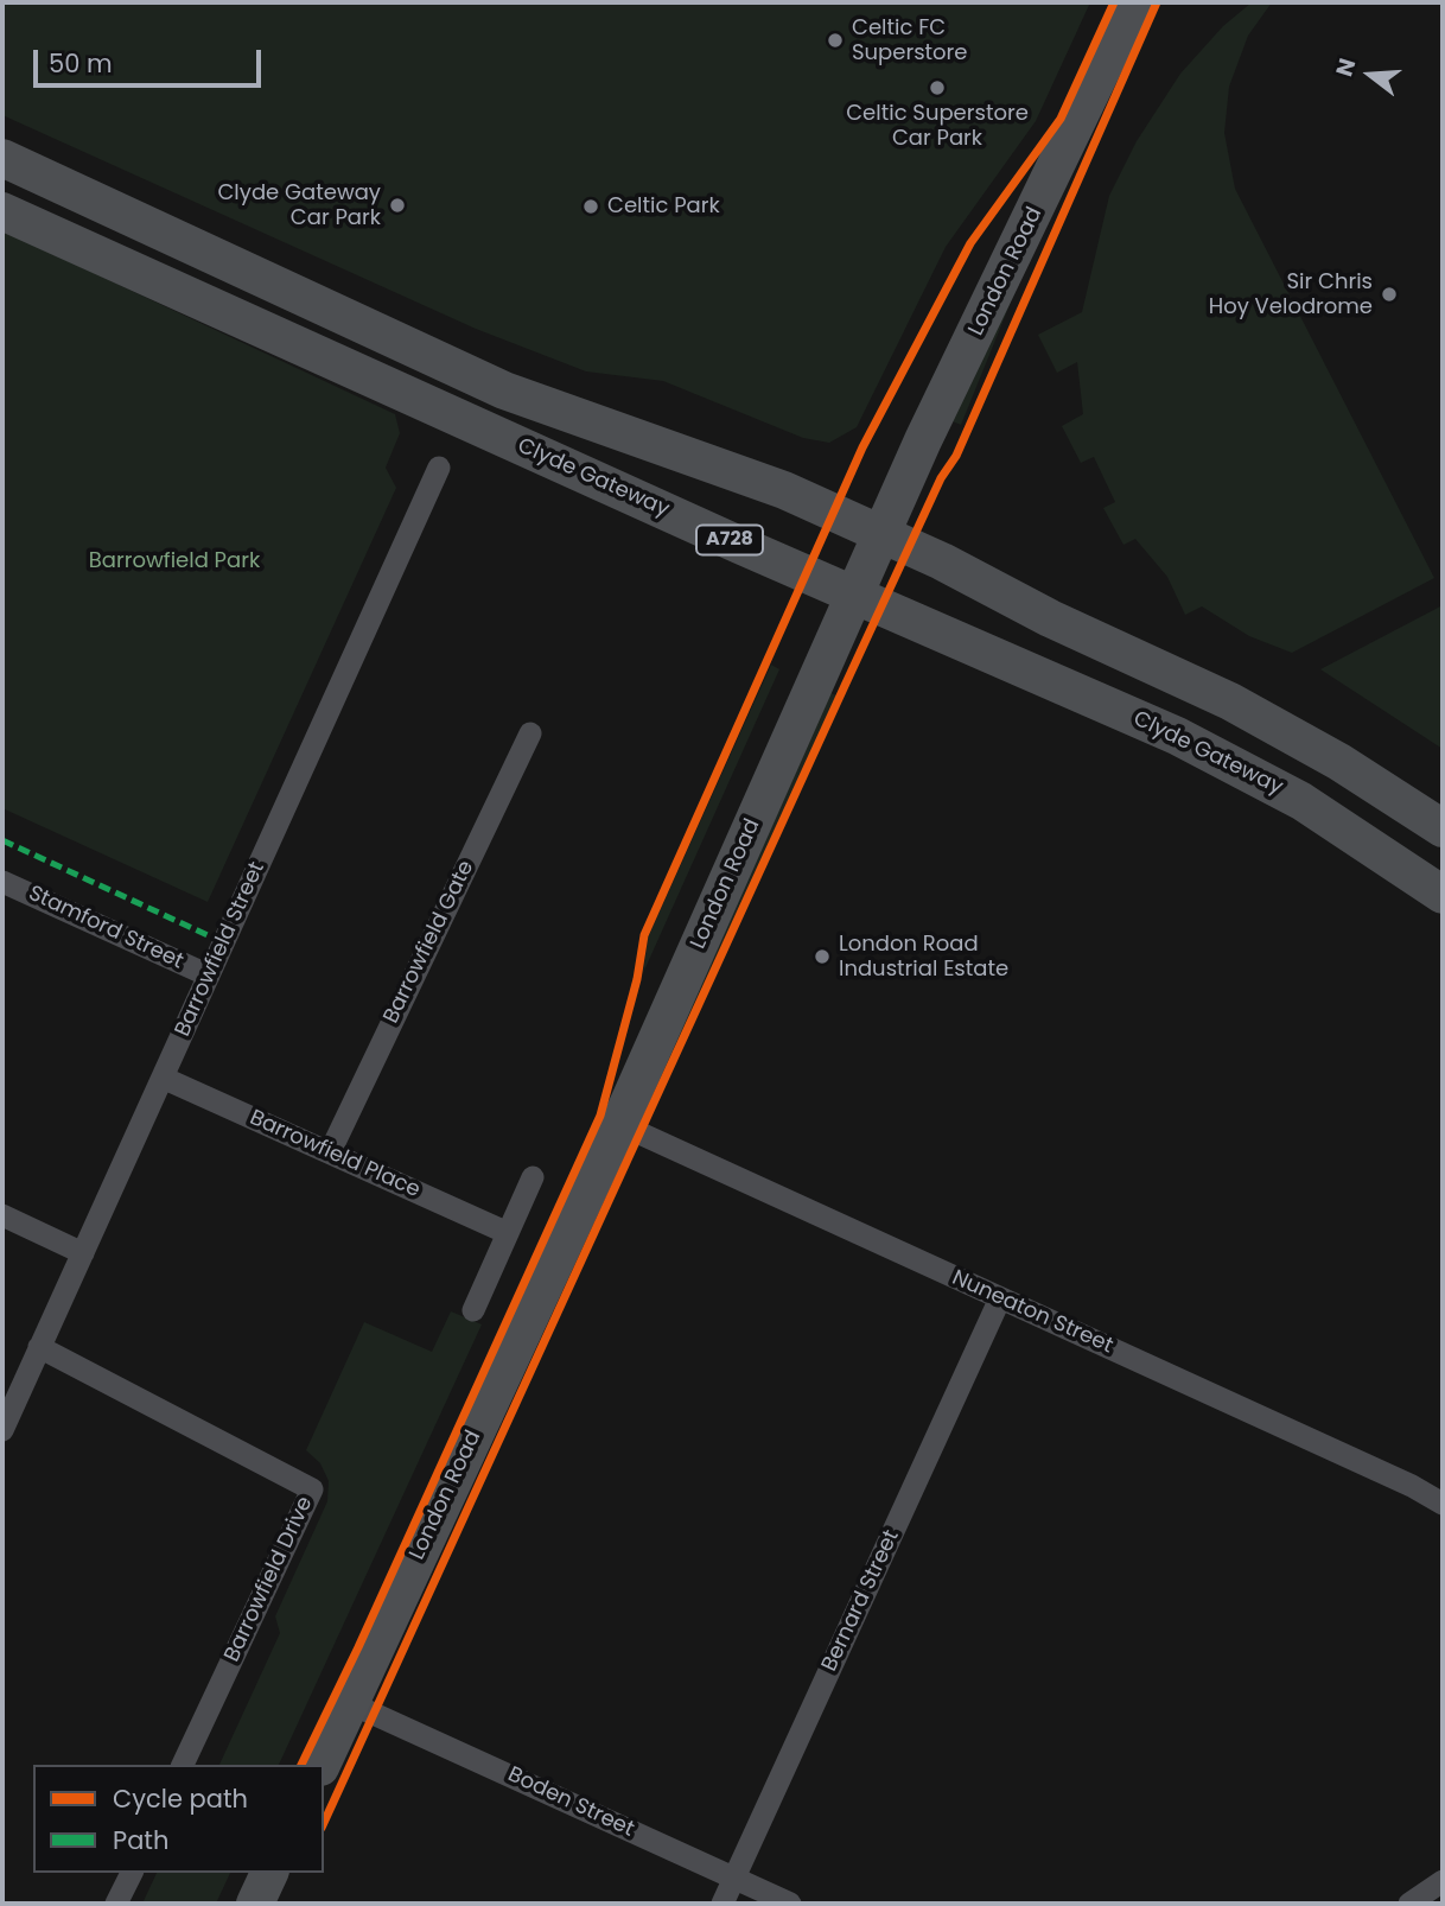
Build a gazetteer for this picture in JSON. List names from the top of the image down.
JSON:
{
  "streets": {
    "main road": ["London Road", "Clyde Gateway", "A728"],
    "street": [
      "Stamford Street",
      "Barrowfield Gate",
      "Barrowfield Street",
      "Barrowfield Place",
      "Nuneaton Street",
      "Barrowfield Drive",
      "Bernard Street",
      "Boden Street"
    ]
  },
  "crossings": [
    ["London Road", "Clyde Gateway"],
    ["London Road", "Nuneaton Street"],
    ["London Road", "Boden Street"],
    ["Stamford Street", "Barrowfield Street"],
    ["Barrowfield Gate", "Barrowfield Place"],
    ["Barrowfield Street", "Barrowfield Place"],
    ["Barrowfield Street", "Barrowfield Drive"],
    ["Nuneaton Street", "Bernard Street"],
    ["Bernard Street", "Boden Street"]
  ],
  "parks": ["Barrowfield Park"],
  "places": [
    "Celtic FC Superstore",
    "Celtic Superstore Car Park",
    "Clyde Gateway Car Park",
    "Celtic Park",
    "Sir Chris Hoy Velodrome",
    "London Road Industrial Estate"
  ],
  "legend": ["Cycle path", "Path"],
  "scale_bar": "50 m",
  "north": "left"
}
